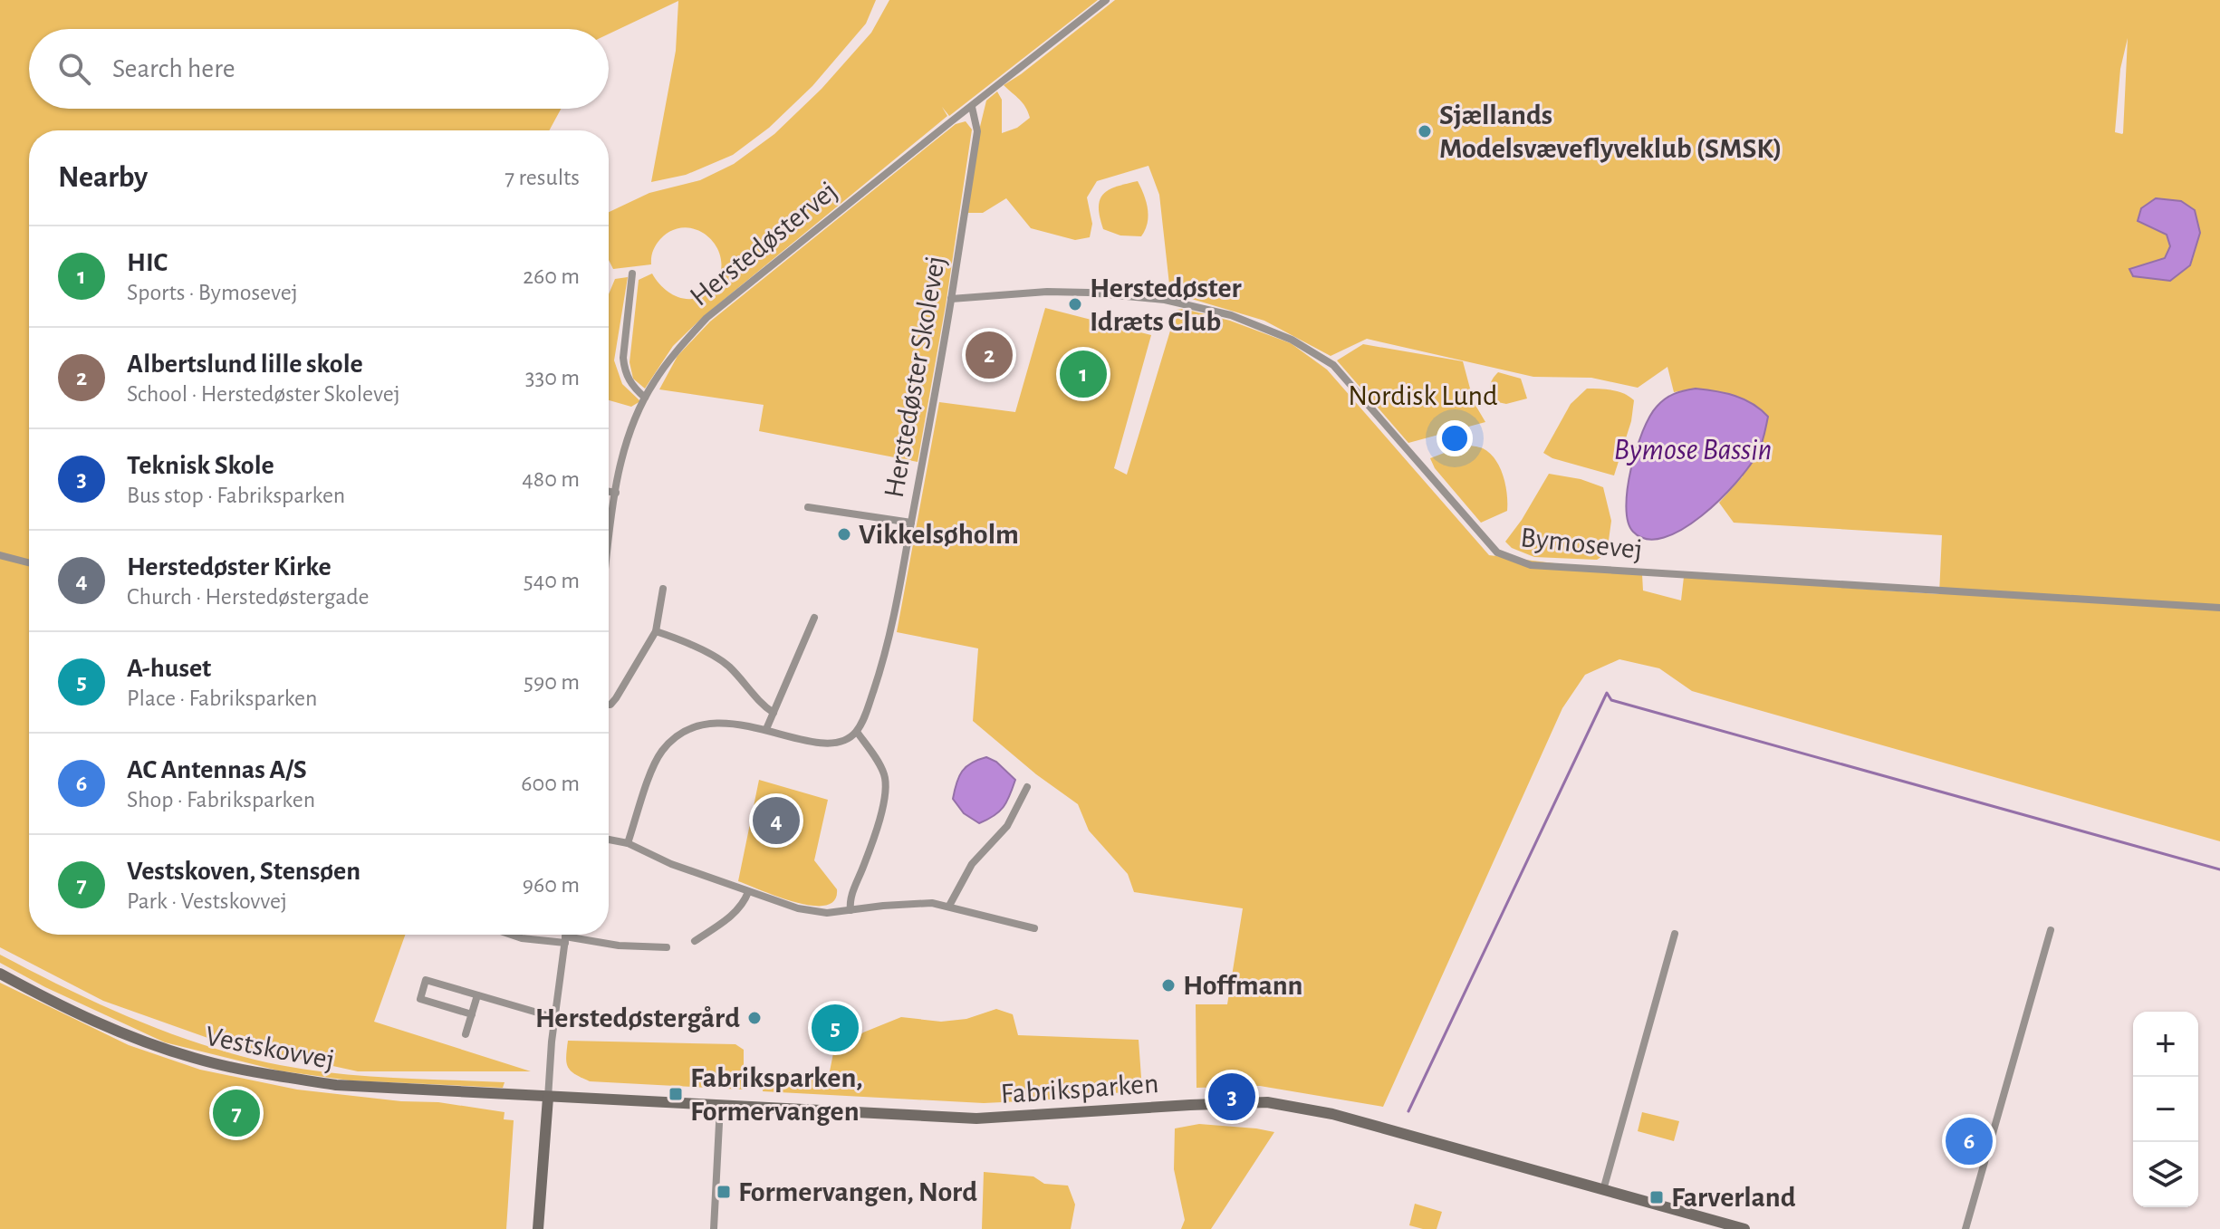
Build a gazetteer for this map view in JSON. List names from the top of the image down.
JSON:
{
  "streets": {
    "street": [
      "Herstedøstervej",
      "Herstedøster Skolevej",
      "Bymosevej",
      "Vestskovvej",
      "Fabriksparken"
    ]
  },
  "crossings": [
    ["Herstedøstervej", "Herstedøster Skolevej"],
    ["Herstedøster Skolevej", "Bymosevej"],
    ["Vestskovvej", "Fabriksparken"]
  ],
  "water": ["Bymose Bassin"],
  "parks": ["Nordisk Lund"],
  "places": {
    "other": [
      "Sjællands Modelsvæveflyveklub (SMSK)",
      "Herstedøster Idræts Club",
      "Vikkelsøholm",
      "Hoffmann",
      "Herstedøstergård"
    ],
    "transit": ["Fabriksparken, Formervangen", "Formervangen, Nord", "Farverland"]
  },
  "page": {
    "search": "Search here",
    "heading": ["Nearby", "7 results"],
    "list": [
      {
        "mark": "1",
        "name": "HIC",
        "note": "Sports · Bymosevej",
        "value": "260 m"
      },
      {
        "mark": "2",
        "name": "Albertslund lille skole",
        "note": "School · Herstedøster Skolevej",
        "value": "330 m"
      },
      {
        "mark": "3",
        "name": "Teknisk Skole",
        "note": "Bus stop · Fabriksparken",
        "value": "480 m"
      },
      {
        "mark": "4",
        "name": "Herstedøster Kirke",
        "note": "Church · Herstedøstergade",
        "value": "540 m"
      },
      {
        "mark": "5",
        "name": "A-huset",
        "note": "Place · Fabriksparken",
        "value": "590 m"
      },
      {
        "mark": "6",
        "name": "AC Antennas A/S",
        "note": "Shop · Fabriksparken",
        "value": "600 m"
      },
      {
        "mark": "7",
        "name": "Vestskoven, Stensøen",
        "note": "Park · Vestskovvej",
        "value": "960 m"
      }
    ],
    "pins": [
      "2",
      "1",
      "4",
      "5",
      "3",
      "7",
      "6"
    ],
    "map_buttons": ["+", "−"]
  }
}
